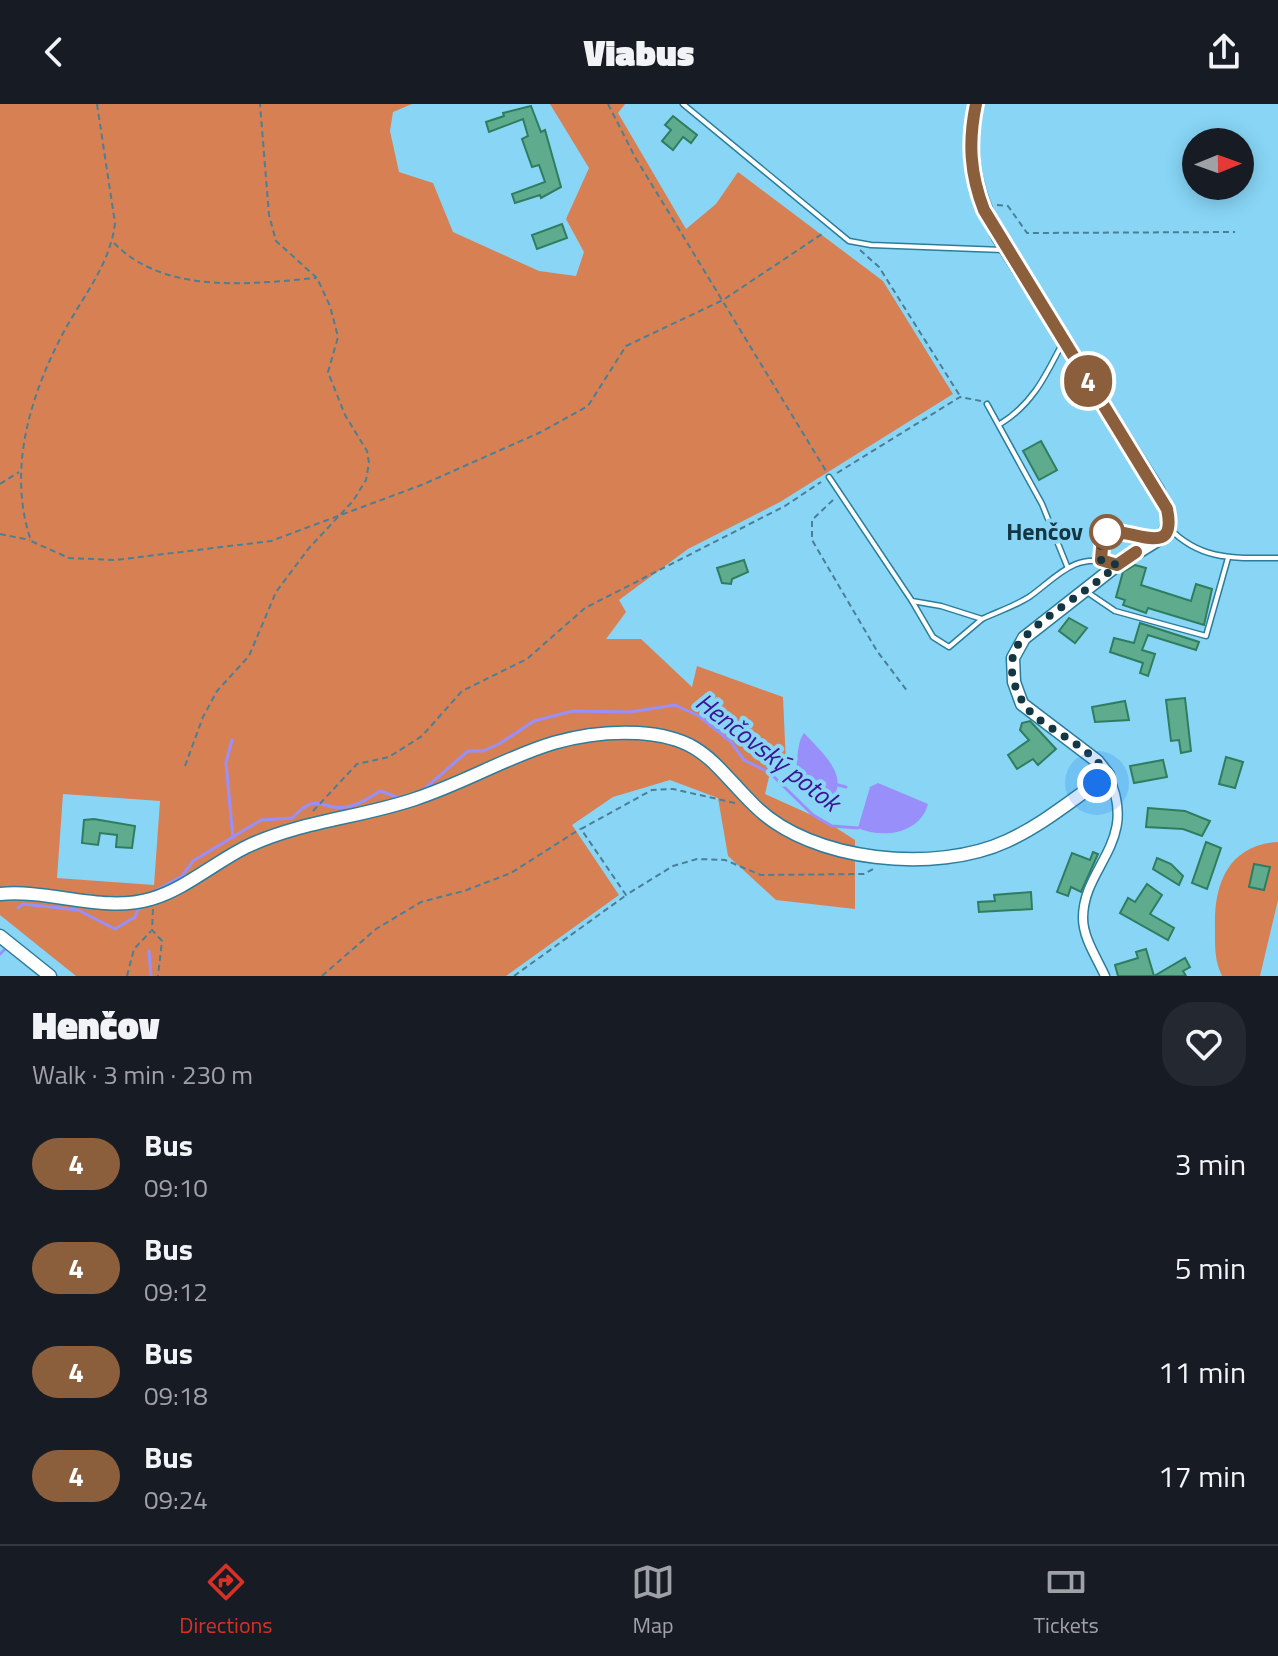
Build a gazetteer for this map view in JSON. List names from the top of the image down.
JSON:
{
  "water": ["Henčovský potok"],
  "places": ["Henčov"],
  "lines": ["bus line 4"],
  "north": "right",
  "page": {
    "header": "Viabus",
    "on_map": "4",
    "heading": ["Henčov", "Walk · 3 min · 230 m"],
    "list": [
      {
        "mark": "4",
        "name": "Bus",
        "note": "09:10",
        "value": "3 min"
      },
      {
        "mark": "4",
        "name": "Bus",
        "note": "09:12",
        "value": "5 min"
      },
      {
        "mark": "4",
        "name": "Bus",
        "note": "09:18",
        "value": "11 min"
      },
      {
        "mark": "4",
        "name": "Bus",
        "note": "09:24",
        "value": "17 min"
      }
    ],
    "tabs": ["Directions", "Map", "Tickets"]
  }
}
